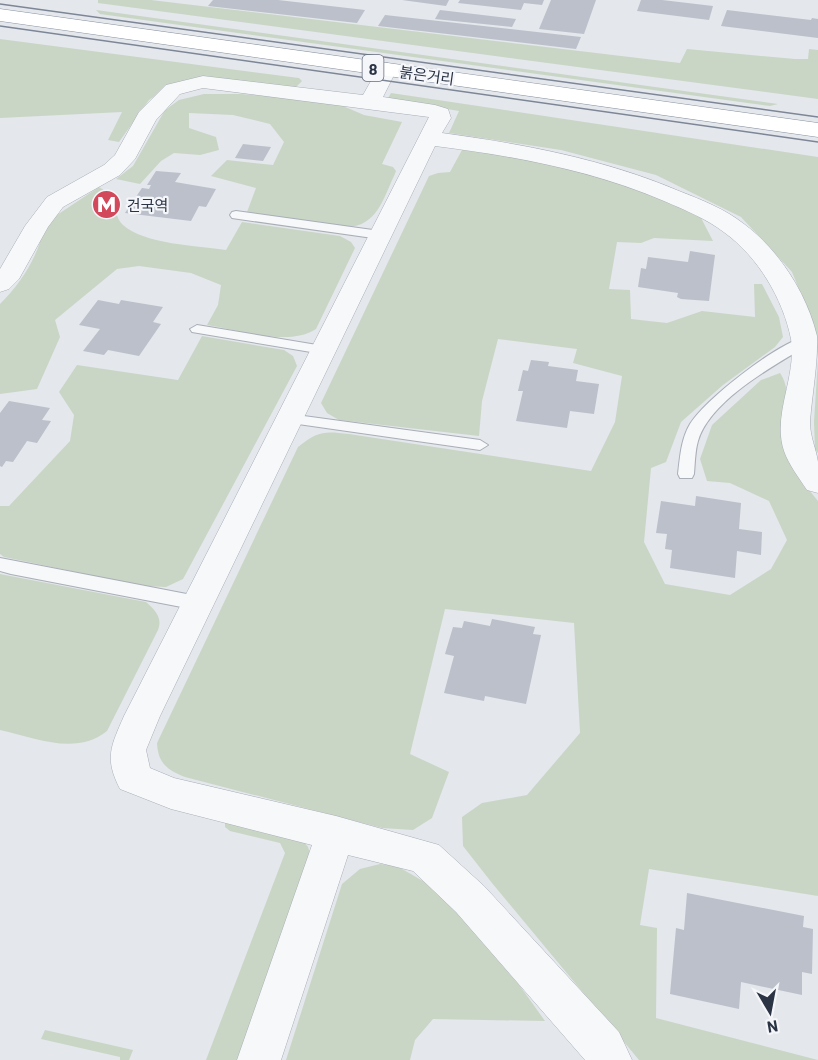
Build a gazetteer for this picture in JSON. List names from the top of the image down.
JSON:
{
  "streets": {
    "highway": ["8", "붉은거리"]
  },
  "places": {
    "metro station": ["건국역"]
  },
  "north": "bottom"
}
